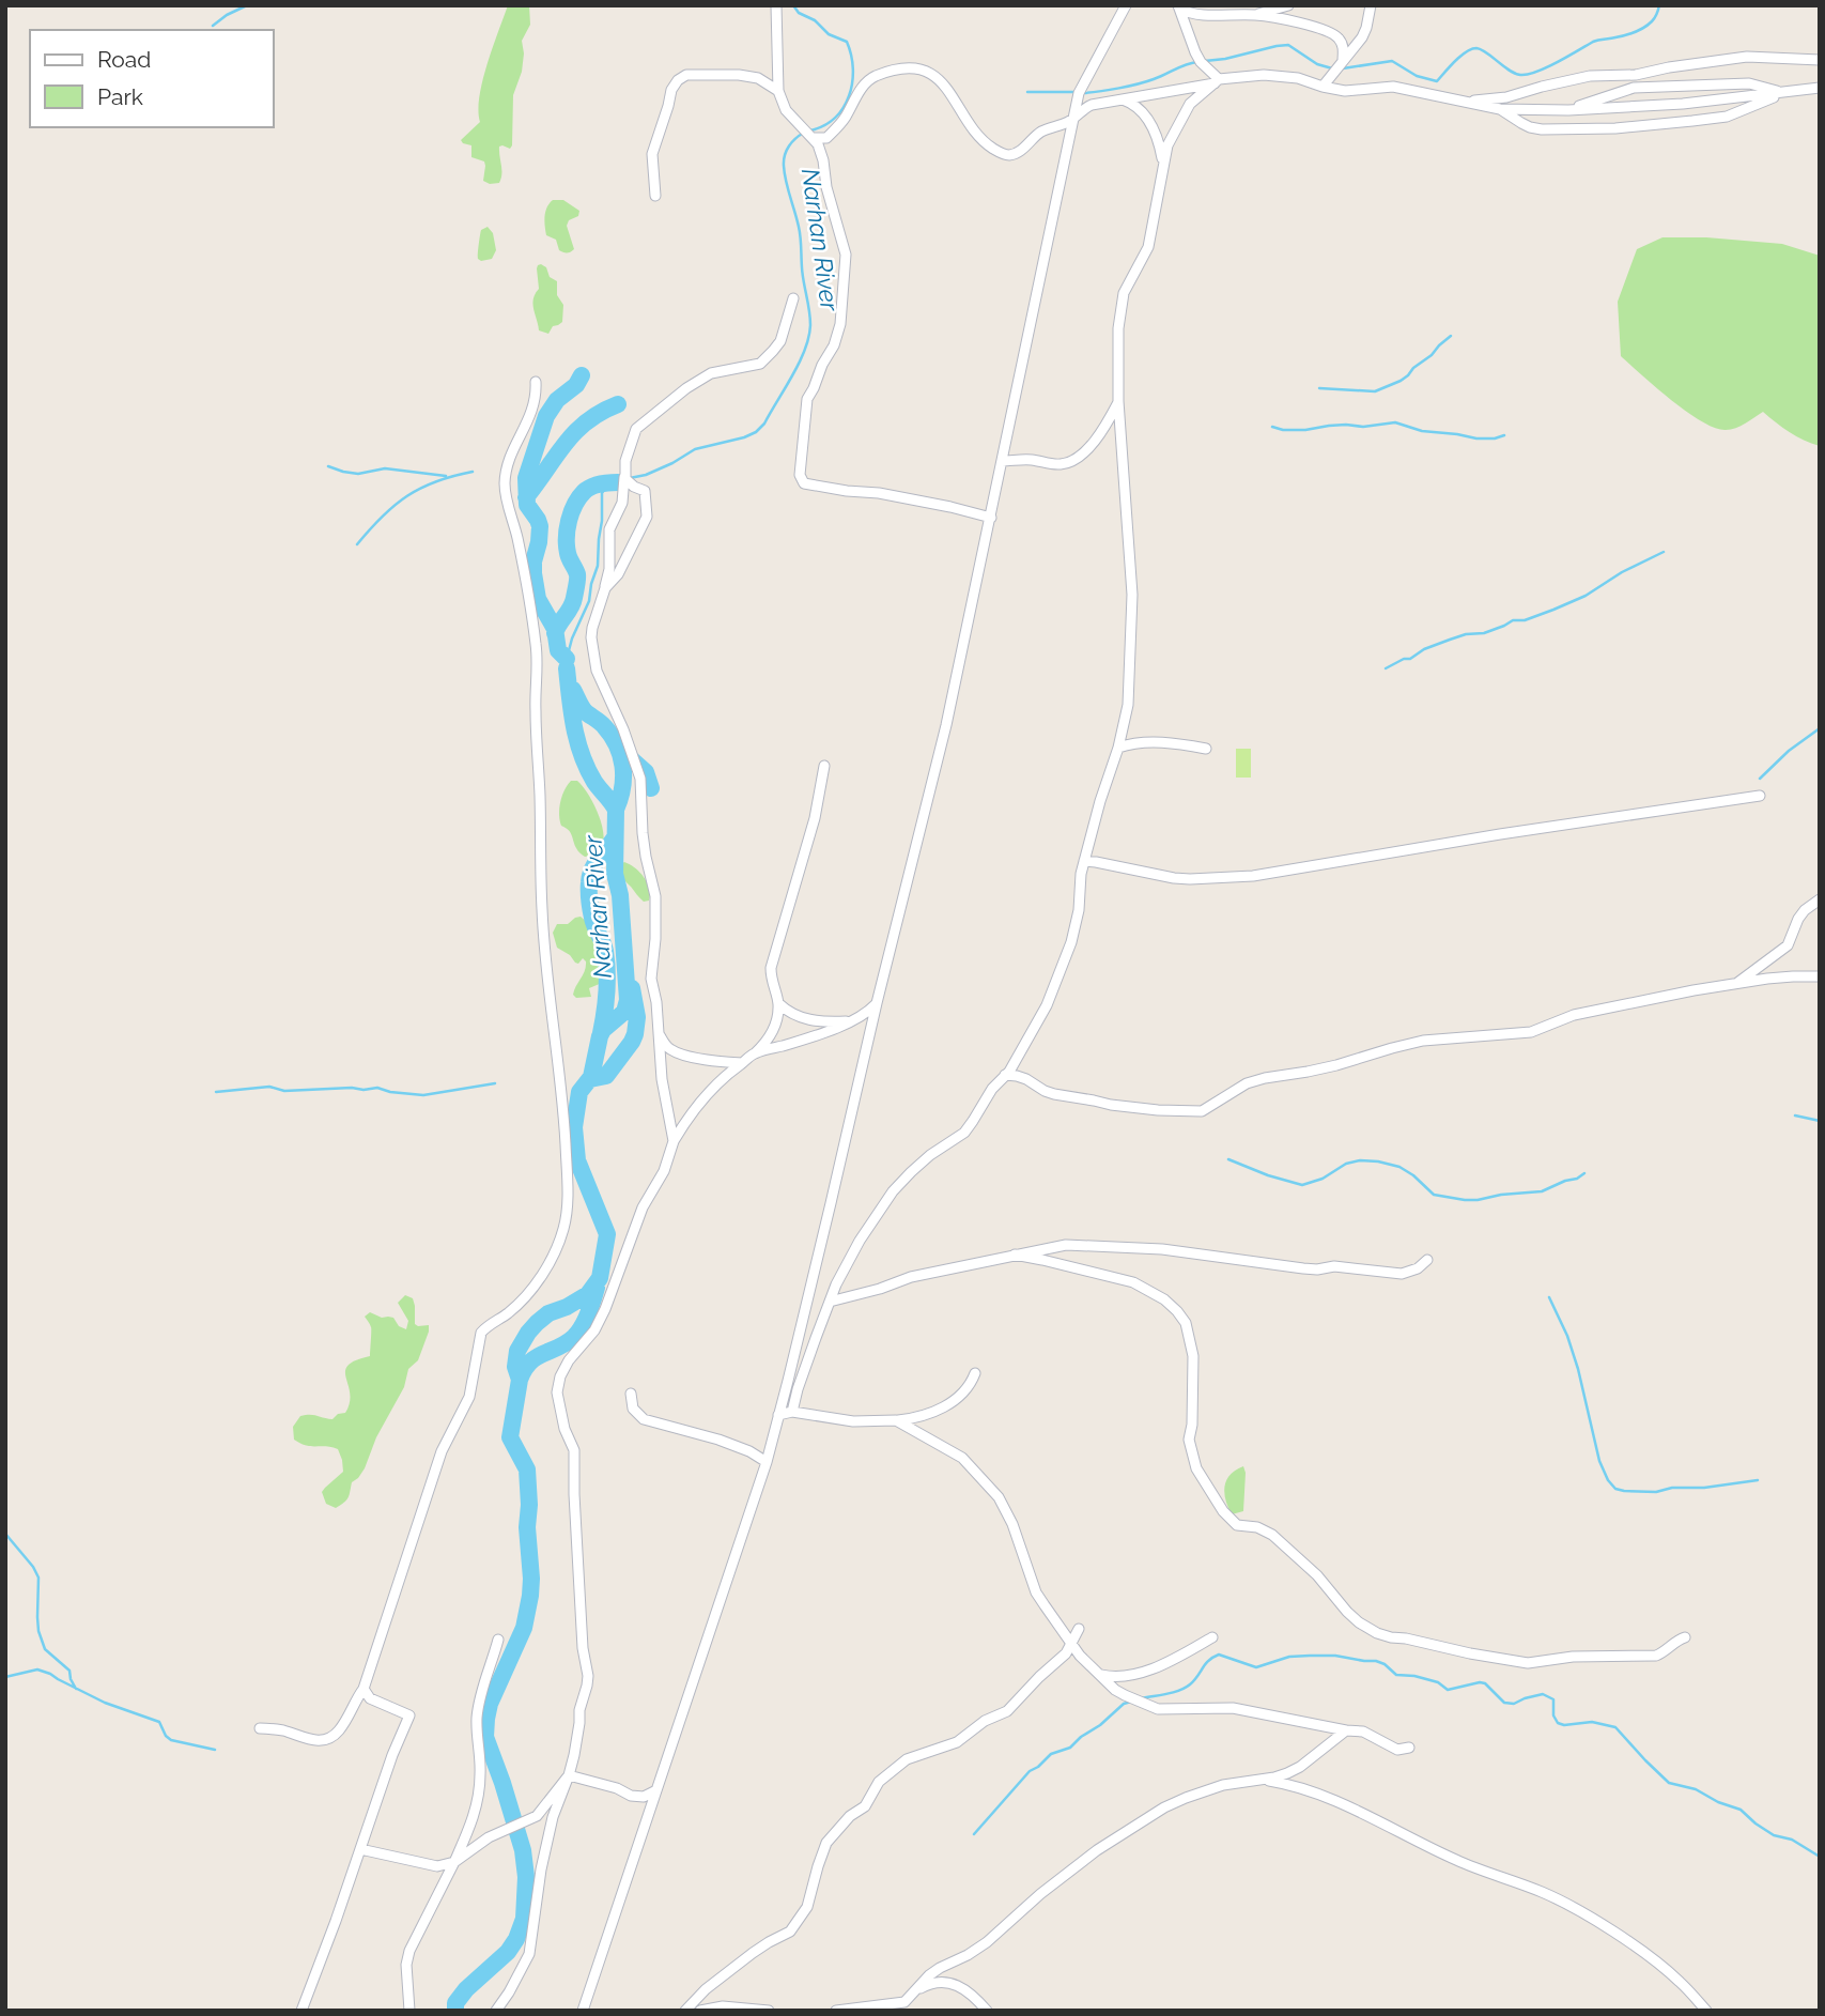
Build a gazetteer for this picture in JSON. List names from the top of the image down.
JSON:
{
  "water": ["Narhan River"],
  "legend": ["Road", "Park"]
}
